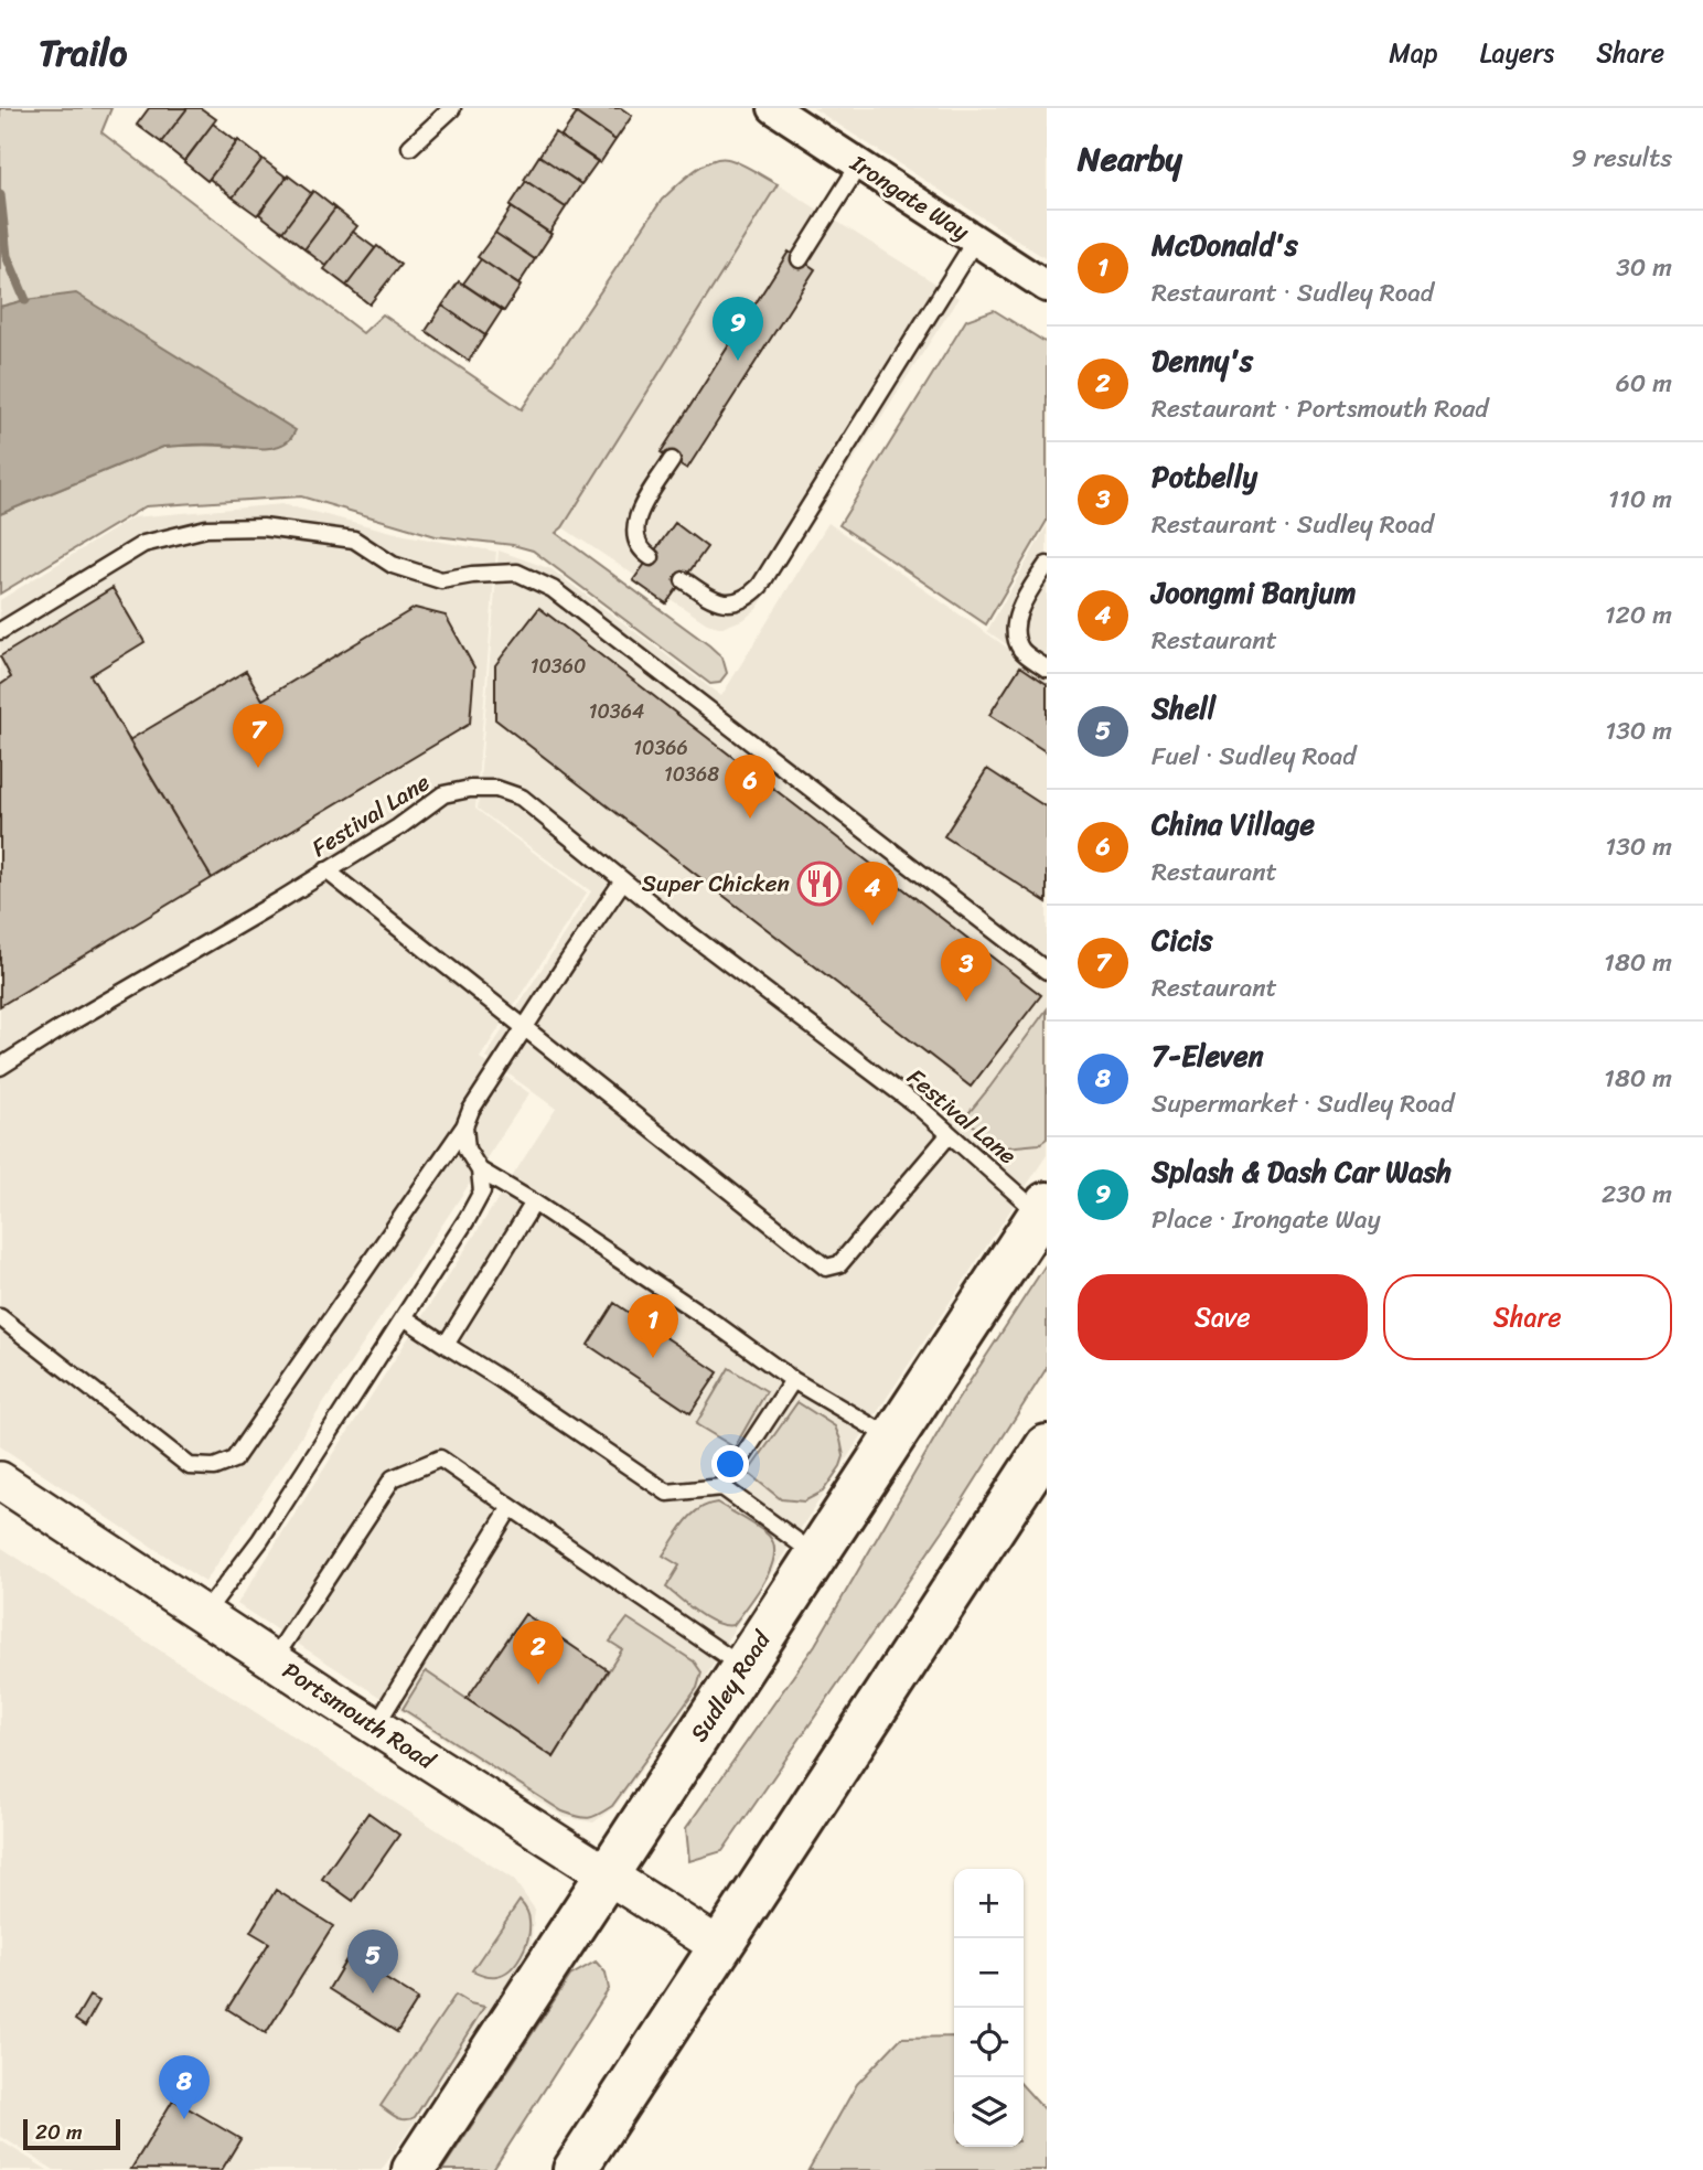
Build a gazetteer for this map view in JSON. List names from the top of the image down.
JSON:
{
  "streets": {
    "main road": ["Sudley Road"],
    "street": ["Irongate Way", "Portsmouth Road"],
    "lane": ["Festival Lane"]
  },
  "crossings": [
    ["Festival Lane", "Sudley Road"],
    ["Sudley Road", "Portsmouth Road"]
  ],
  "places": {
    "restaurant": ["Super Chicken"]
  },
  "house_numbers": [
    "10360",
    "10364",
    "10366",
    "10368"
  ],
  "scale_bar": "20 m",
  "page": {
    "header": "Trailo",
    "nav": ["Map", "Layers", "Share"],
    "heading": ["Nearby", "9 results"],
    "list": [
      {
        "mark": "1",
        "name": "McDonald's",
        "note": "Restaurant · Sudley Road",
        "value": "30 m"
      },
      {
        "mark": "2",
        "name": "Denny's",
        "note": "Restaurant · Portsmouth Road",
        "value": "60 m"
      },
      {
        "mark": "3",
        "name": "Potbelly",
        "note": "Restaurant · Sudley Road",
        "value": "110 m"
      },
      {
        "mark": "4",
        "name": "Joongmi Banjum",
        "note": "Restaurant",
        "value": "120 m"
      },
      {
        "mark": "5",
        "name": "Shell",
        "note": "Fuel · Sudley Road",
        "value": "130 m"
      },
      {
        "mark": "6",
        "name": "China Village",
        "note": "Restaurant",
        "value": "130 m"
      },
      {
        "mark": "7",
        "name": "Cicis",
        "note": "Restaurant",
        "value": "180 m"
      },
      {
        "mark": "8",
        "name": "7-Eleven",
        "note": "Supermarket · Sudley Road",
        "value": "180 m"
      },
      {
        "mark": "9",
        "name": "Splash & Dash Car Wash",
        "note": "Place · Irongate Way",
        "value": "230 m"
      }
    ],
    "pins": [
      "9",
      "7",
      "6",
      "4",
      "3",
      "1",
      "2",
      "5",
      "8"
    ],
    "buttons": ["Save", "Share"],
    "map_buttons": ["+", "−"],
    "scale": "20 m"
  }
}
